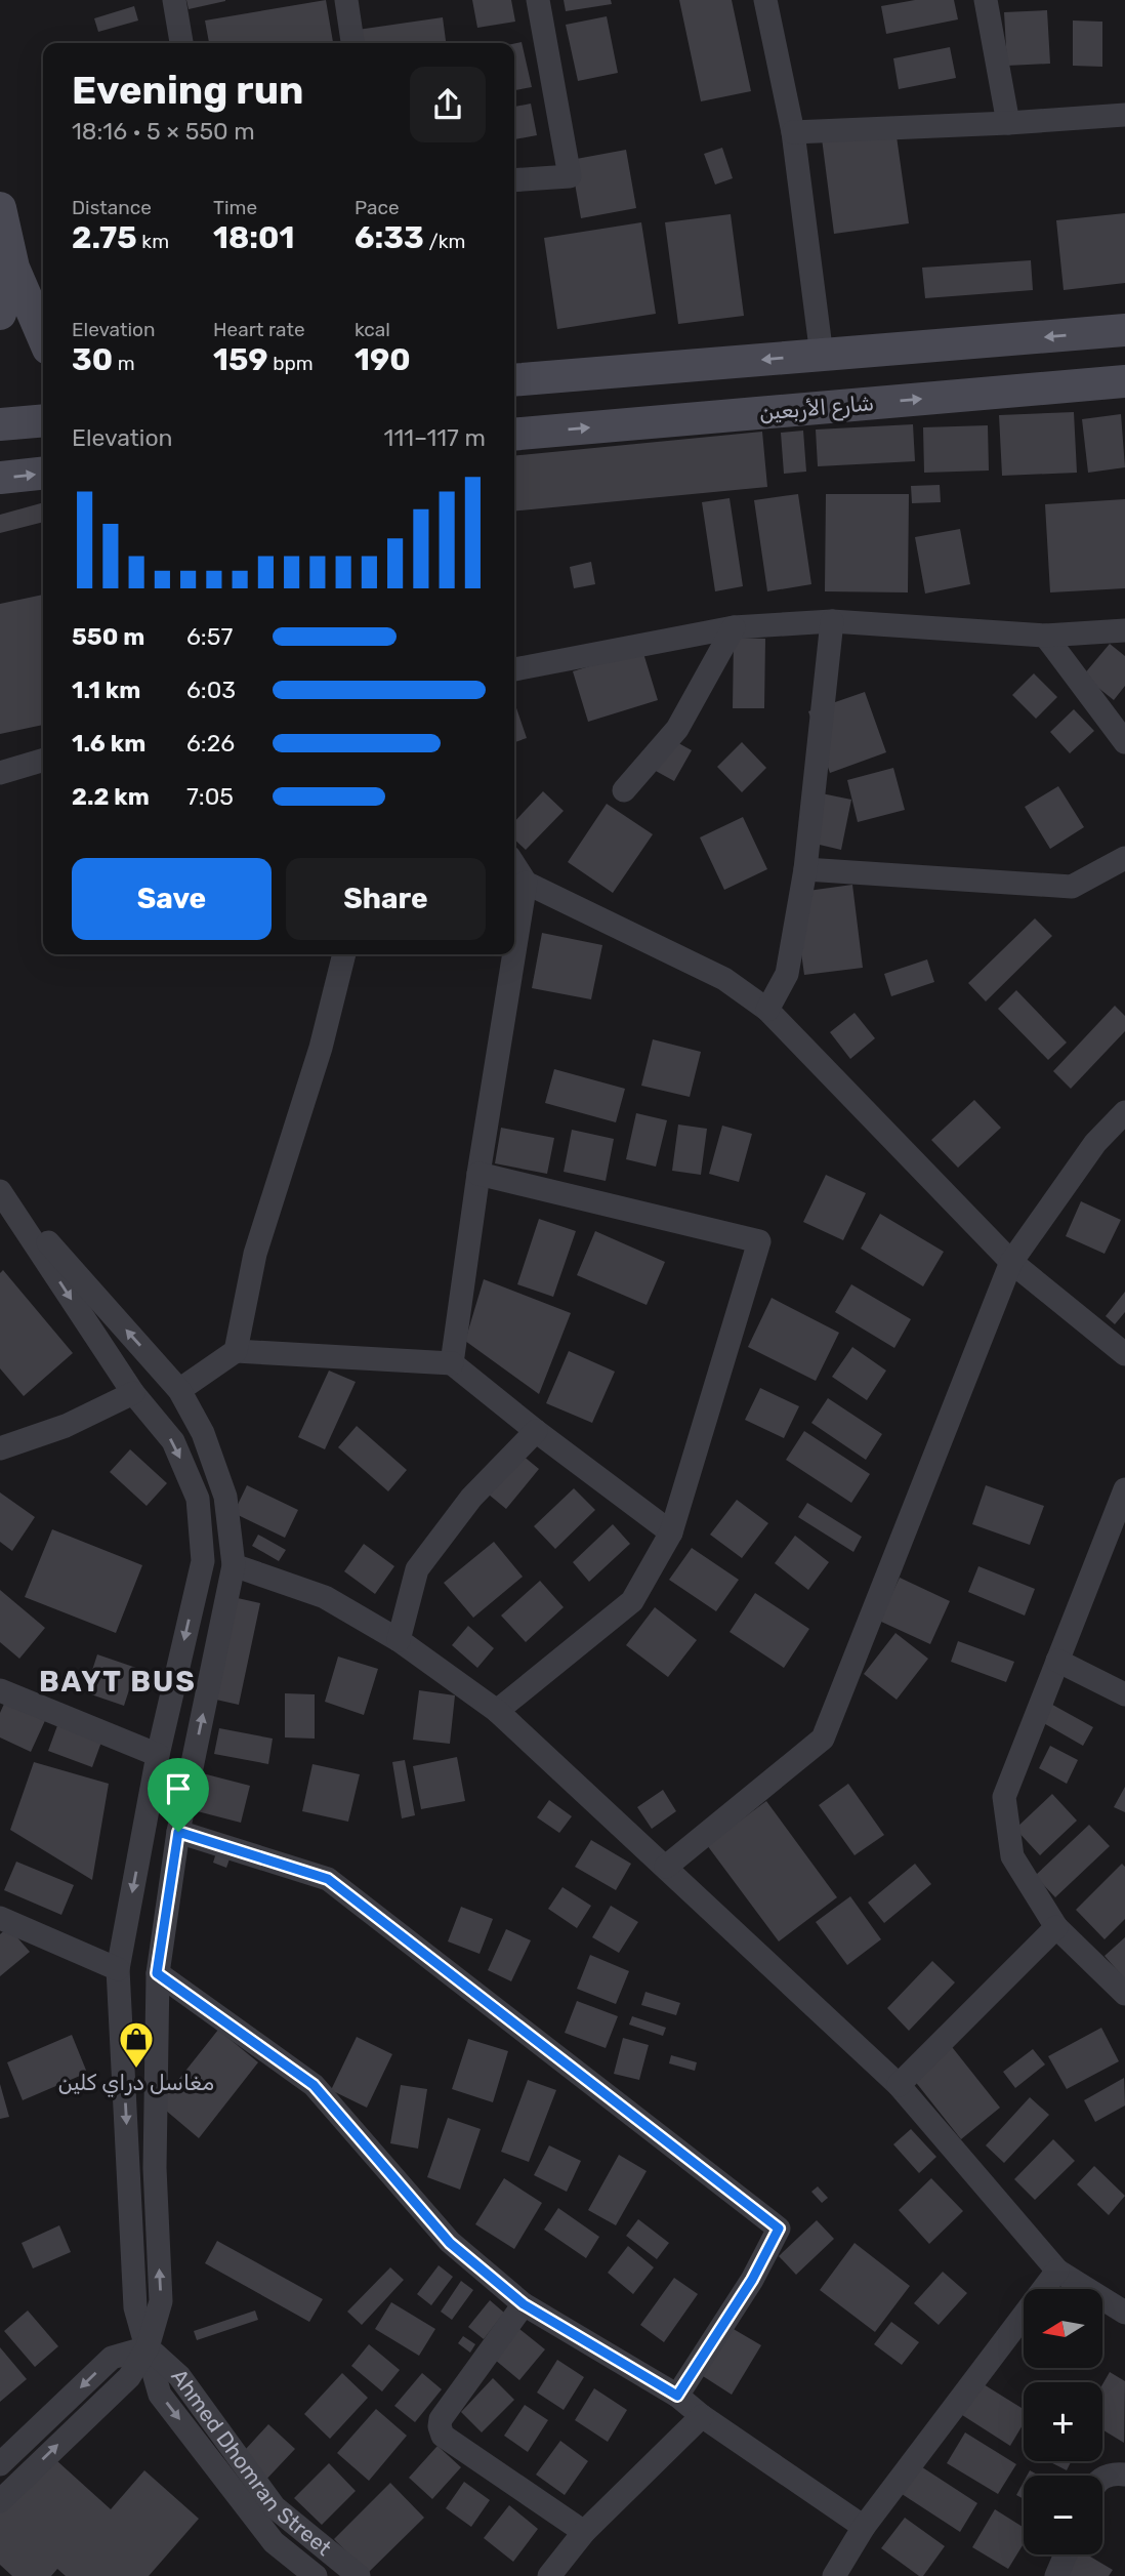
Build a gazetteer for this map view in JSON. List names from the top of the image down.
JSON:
{
  "streets": {
    "main road": ["شارع الأربعين"],
    "street": ["Ahmed Dhomran Street"]
  },
  "districts": ["BAYT BUS"],
  "places": {
    "shop": ["مغاسل دراي كلين"]
  },
  "north": "left",
  "page": {
    "heading": ["Evening run", "18:16 · 5 × 550 m"],
    "stats": [
      ["Distance", "2.75 km"],
      ["Time", "18:01"],
      ["Pace", "6:33 /km"],
      ["Elevation", "30 m"],
      ["Heart rate", "159 bpm"],
      ["kcal", "190"]
    ],
    "chart": ["Elevation", "111–117 m"],
    "list": [
      {
        "name": "550 m",
        "note": "6:57"
      },
      {
        "name": "1.1 km",
        "note": "6:03"
      },
      {
        "name": "1.6 km",
        "note": "6:26"
      },
      {
        "name": "2.2 km",
        "note": "7:05"
      }
    ],
    "buttons": ["Save", "Share"],
    "map_buttons": ["+", "−"]
  }
}
